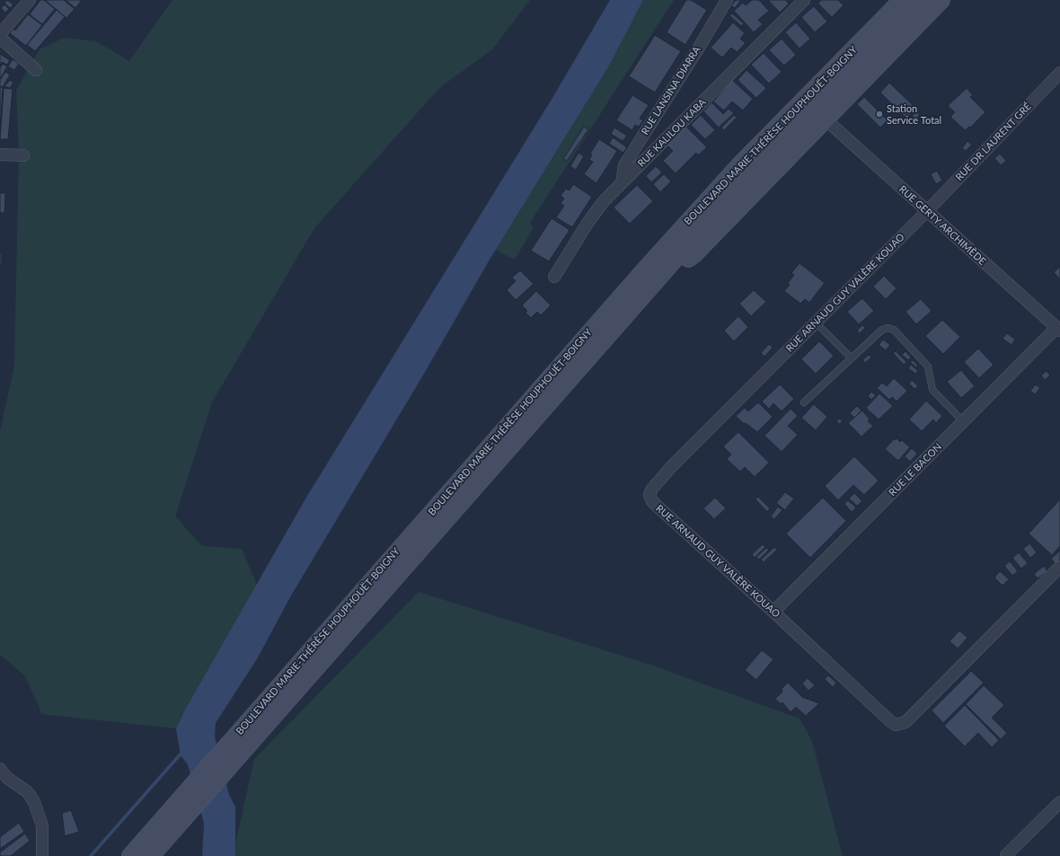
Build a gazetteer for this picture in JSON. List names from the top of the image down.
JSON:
{
  "streets": {
    "main road": ["BOULEVARD MARIE-THÉRÈSE HOUPHOUËT-BOIGNY"],
    "street": [
      "RUE LANSINA DIARRA",
      "RUE KALILOU KABA",
      "RUE DR LAURENT GRÉ",
      "RUE GERTY ARCHIMÈDE",
      "RUE ARNAUD GUY VALÈRE KOUAO",
      "RUE LE BACON"
    ]
  },
  "crossings": [
    ["RUE LANSINA DIARRA", "RUE KALILOU KABA"],
    ["RUE DR LAURENT GRÉ", "RUE GERTY ARCHIMÈDE"],
    ["RUE DR LAURENT GRÉ", "RUE ARNAUD GUY VALÈRE KOUAO"],
    ["RUE GERTY ARCHIMÈDE", "RUE ARNAUD GUY VALÈRE KOUAO"],
    ["RUE GERTY ARCHIMÈDE", "RUE LE BACON"],
    ["RUE ARNAUD GUY VALÈRE KOUAO", "RUE LE BACON"]
  ],
  "places": ["Station Service Total"]
}
